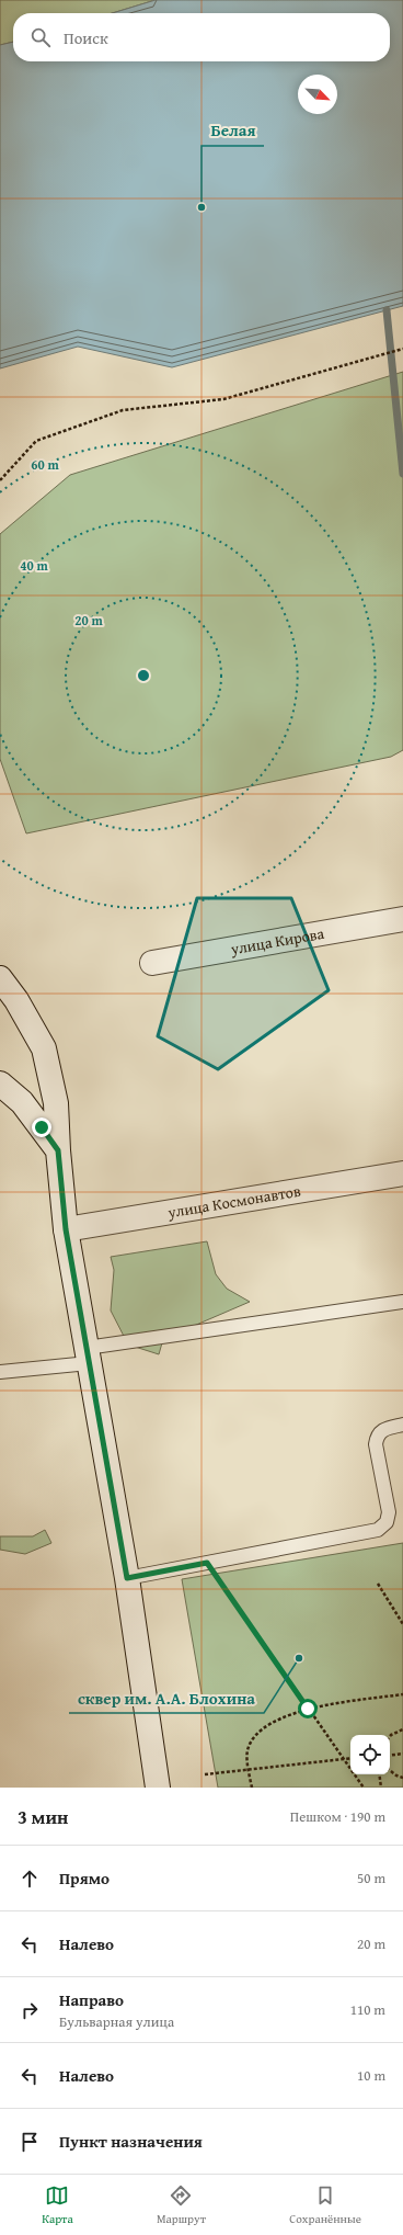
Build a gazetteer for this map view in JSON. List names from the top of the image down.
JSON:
{
  "streets": {
    "main road": ["улица Кирова", "улица Космонавтов"]
  },
  "places": ["Белая", "сквер им. А.А. Блохина"],
  "north": "bottom right",
  "page": {
    "search": "Поиск",
    "heading": ["3 мин", "Пешком · 190 m"],
    "list": [
      ["Прямо", "50 m"],
      ["Налево", "20 m"],
      ["Направо", "Бульварная улица", "110 m"],
      ["Налево", "10 m"],
      "Пункт назначения"
    ],
    "nav": ["Карта", "Маршрут", "Сохранённые"]
  },
  "rings": ["60 m", "40 m", "20 m"]
}
